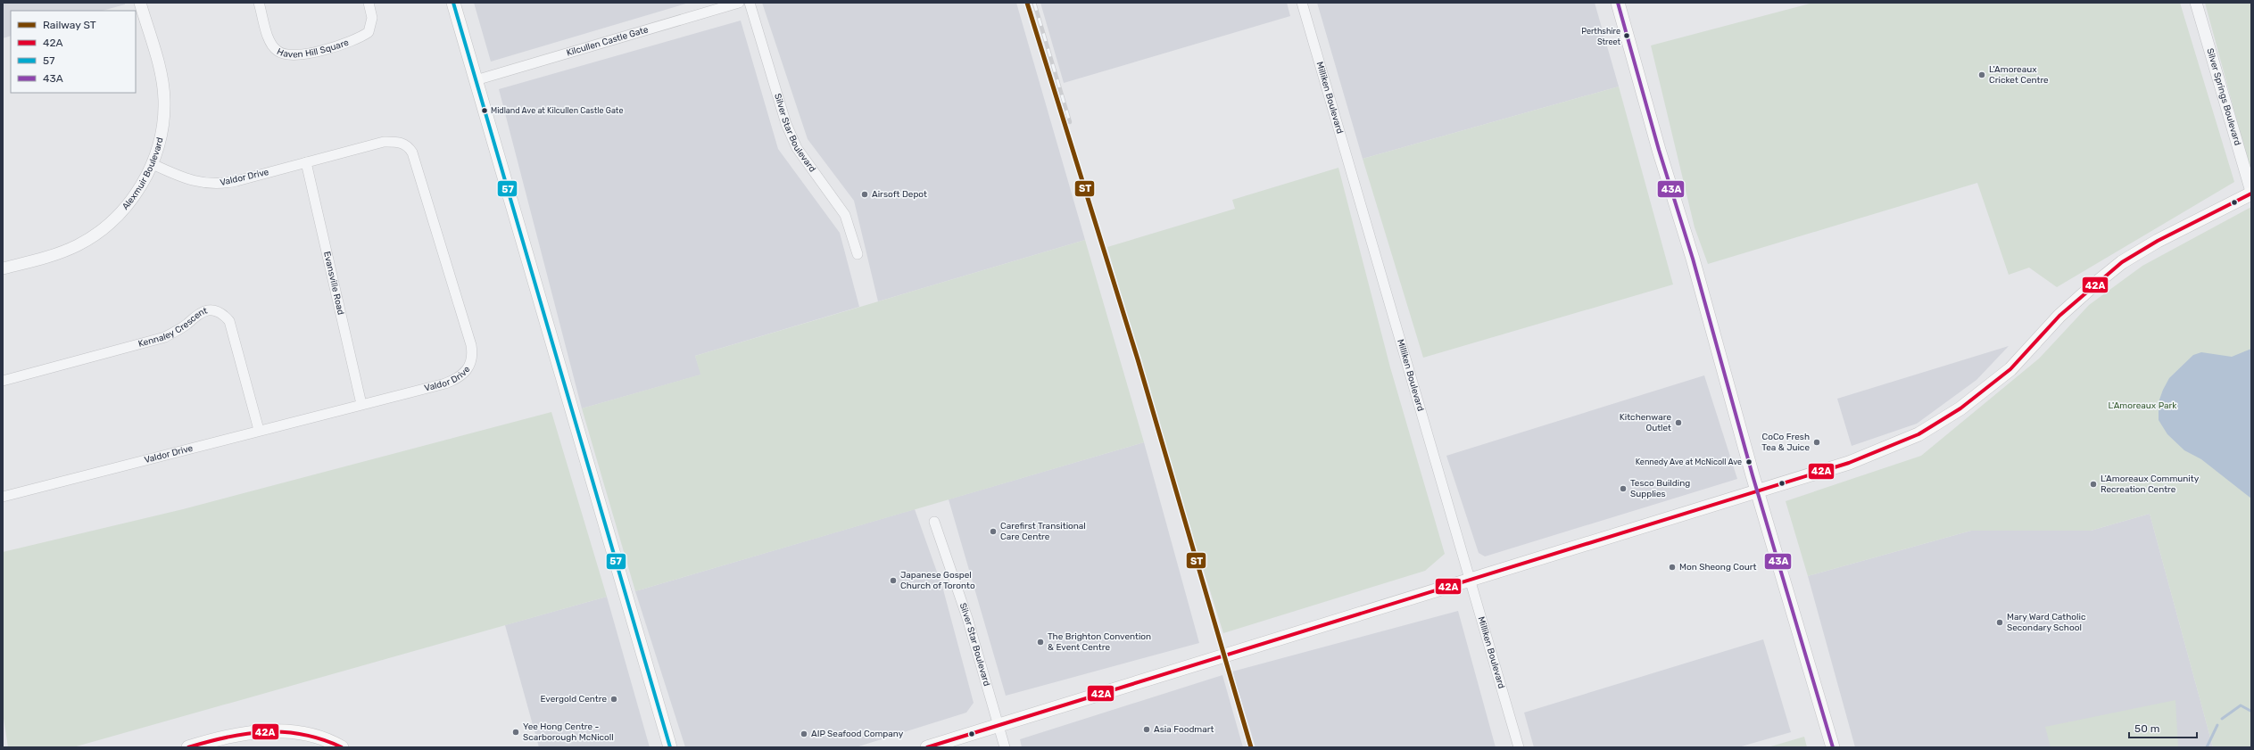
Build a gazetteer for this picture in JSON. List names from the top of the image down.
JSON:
{
  "streets": {
    "street": [
      "Kilcullen Castle Gate",
      "Haven Hill Square",
      "Silver Springs Boulevard",
      "Milliken Boulevard",
      "Silver Star Boulevard",
      "Alexmuir Boulevard",
      "Valdor Drive",
      "Evansville Road",
      "Kennaley Crescent"
    ]
  },
  "crossings": [
    ["Alexmuir Boulevard", "Valdor Drive"],
    ["Valdor Drive", "Evansville Road"],
    ["Valdor Drive", "Kennaley Crescent"]
  ],
  "parks": ["L'Amoreaux Park"],
  "places": [
    "Perthshire Street",
    "L'Amoreaux Cricket Centre",
    "Midland Ave at Kilcullen Castle Gate",
    "Airsoft Depot",
    "Kitchenware Outlet",
    "CoCo Fresh Tea & Juice",
    "Kennedy Ave at McNicoll Ave",
    "L’Amoreaux Community Recreation Centre",
    "Tesco Building Supplies",
    "Carefirst Transitional Care Centre",
    "Mon Sheong Court",
    "Japanese Gospel Church of Toronto",
    "Mary Ward Catholic Secondary School",
    "The Brighton Convention & Event Centre",
    "Evergold Centre",
    "Asia Foodmart",
    "Yee Hong Centre - Scarborough McNicoll",
    "AIP Seafood Company"
  ],
  "lines": [
    "rail line ST",
    "transit line 57",
    "transit line 43A",
    "transit line 42A"
  ],
  "legend": [
    "Railway ST",
    "42A",
    "57",
    "43A"
  ],
  "scale_bar": "50 m"
}
